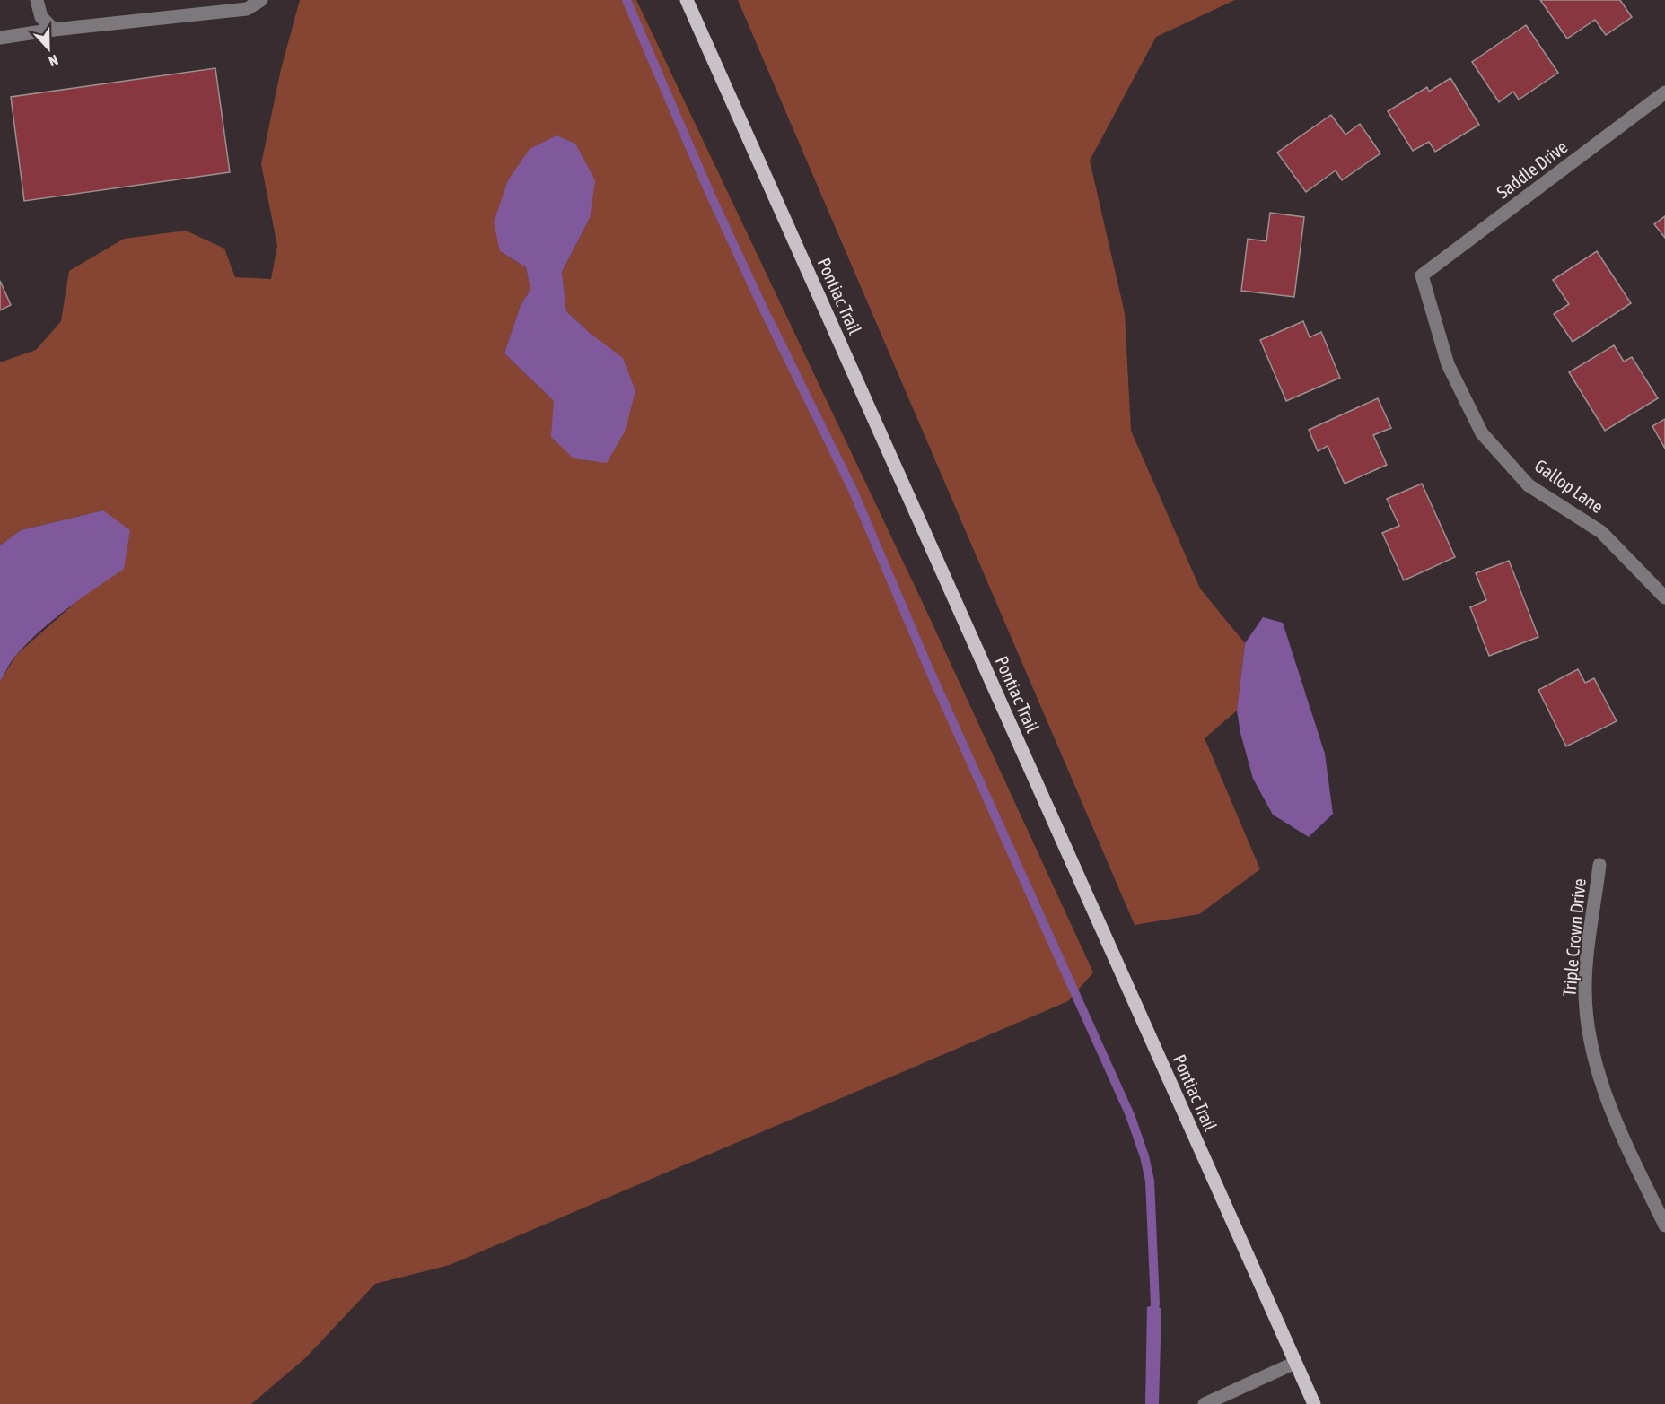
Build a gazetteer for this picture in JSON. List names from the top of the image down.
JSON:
{
  "streets": {
    "main road": ["Pontiac Trail"],
    "street": ["Saddle Drive", "Gallop Lane", "Triple Crown Drive"]
  },
  "crossings": [
    ["Saddle Drive", "Gallop Lane"]
  ],
  "north": "bottom"
}
